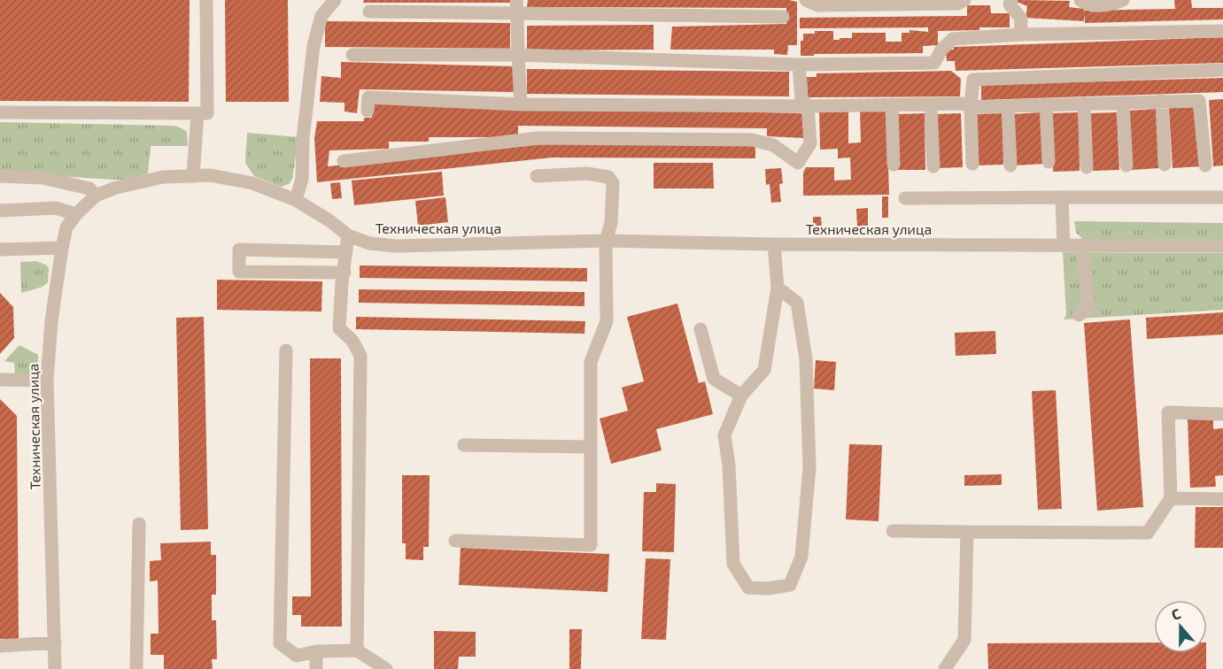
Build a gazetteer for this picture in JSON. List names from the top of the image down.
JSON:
{
  "streets": {
    "street": ["Техническая улица"]
  },
  "north": "top"
}
